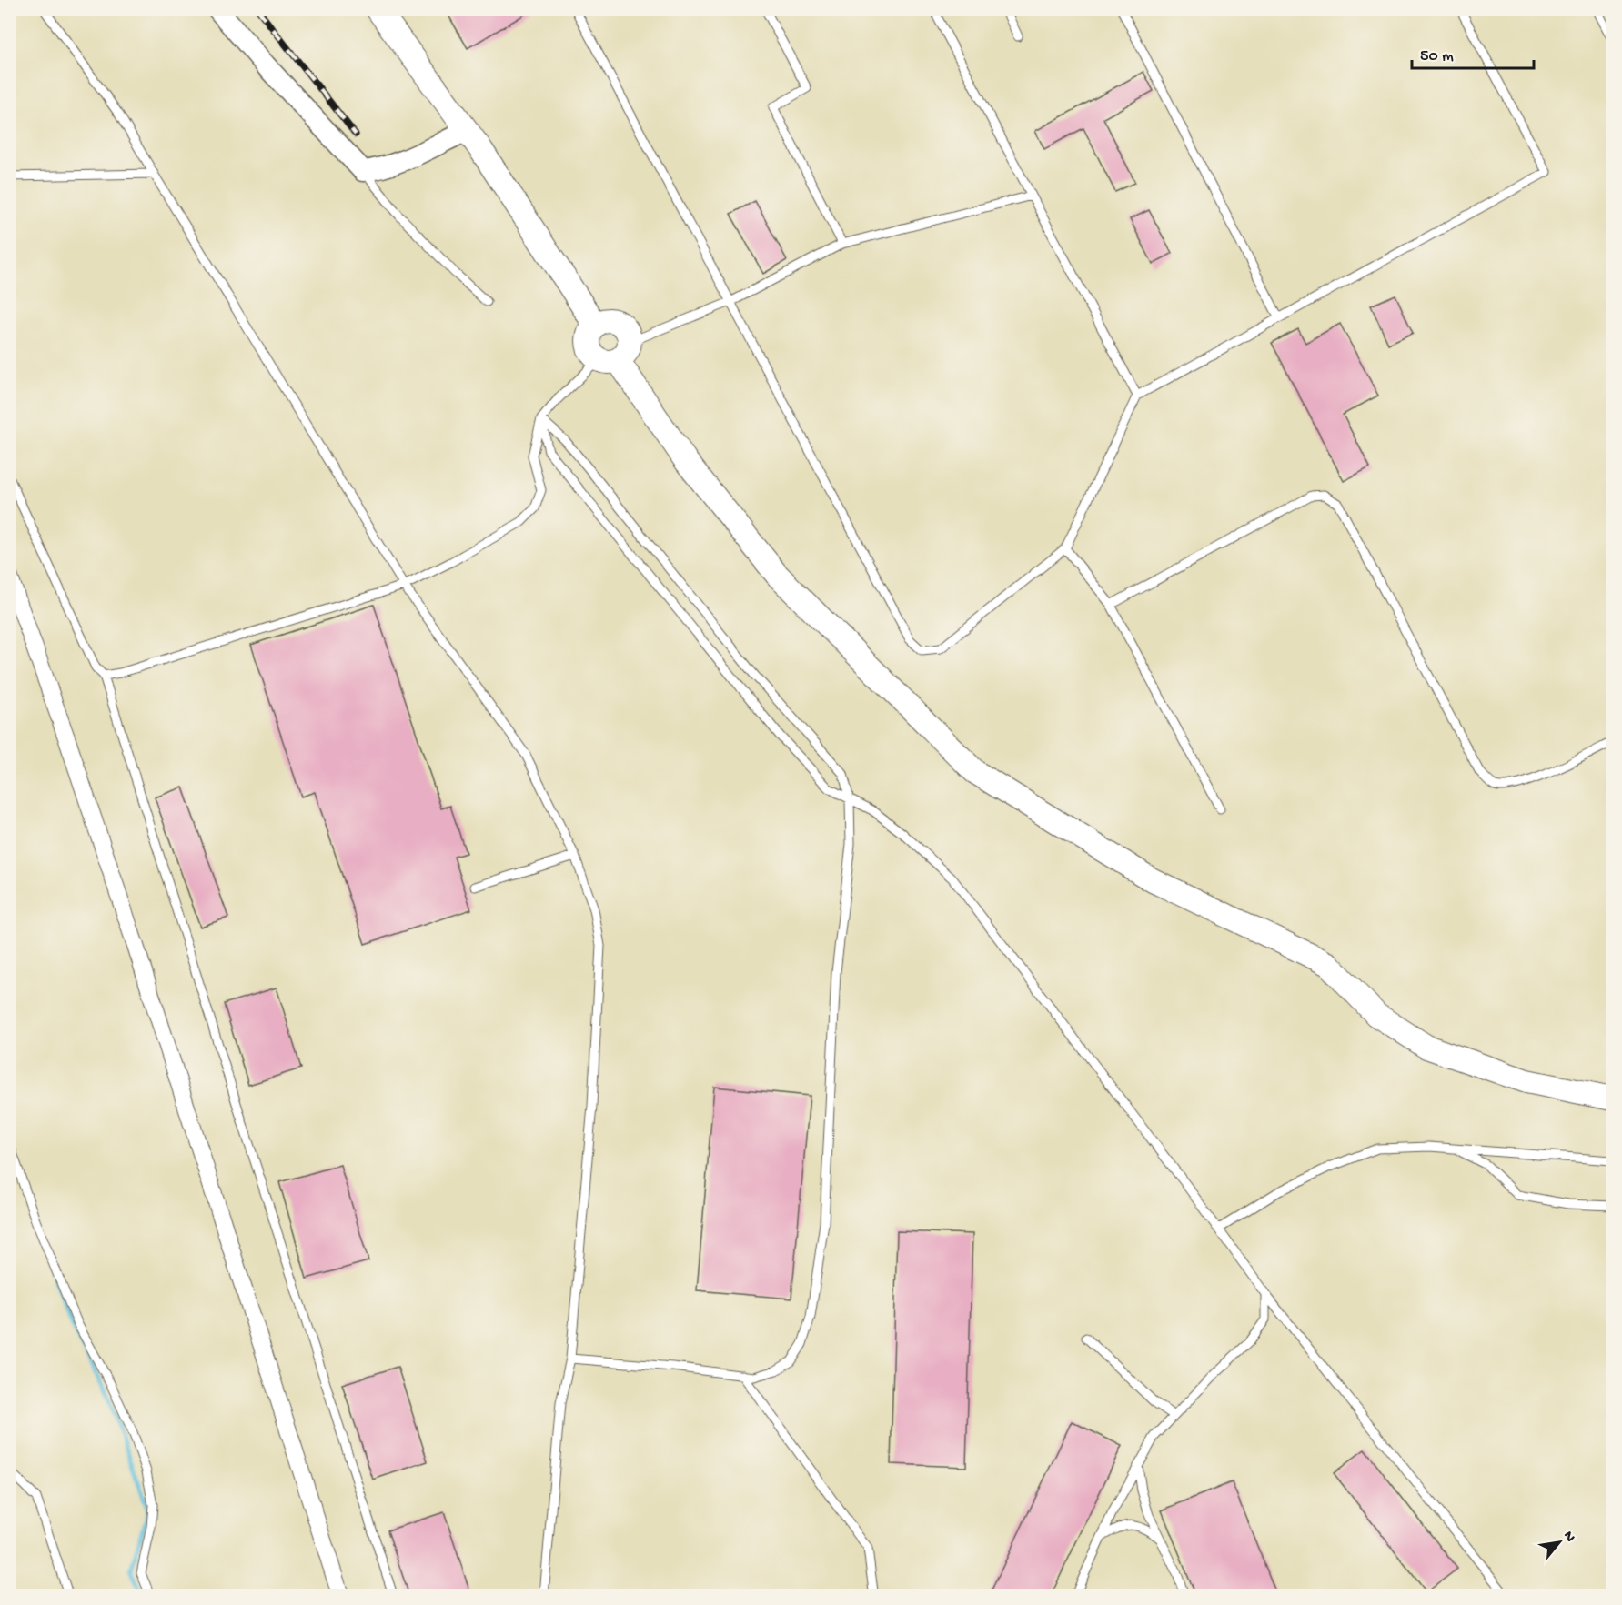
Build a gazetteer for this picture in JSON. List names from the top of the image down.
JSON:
{
  "scale_bar": "50 m",
  "north": "top right"
}
